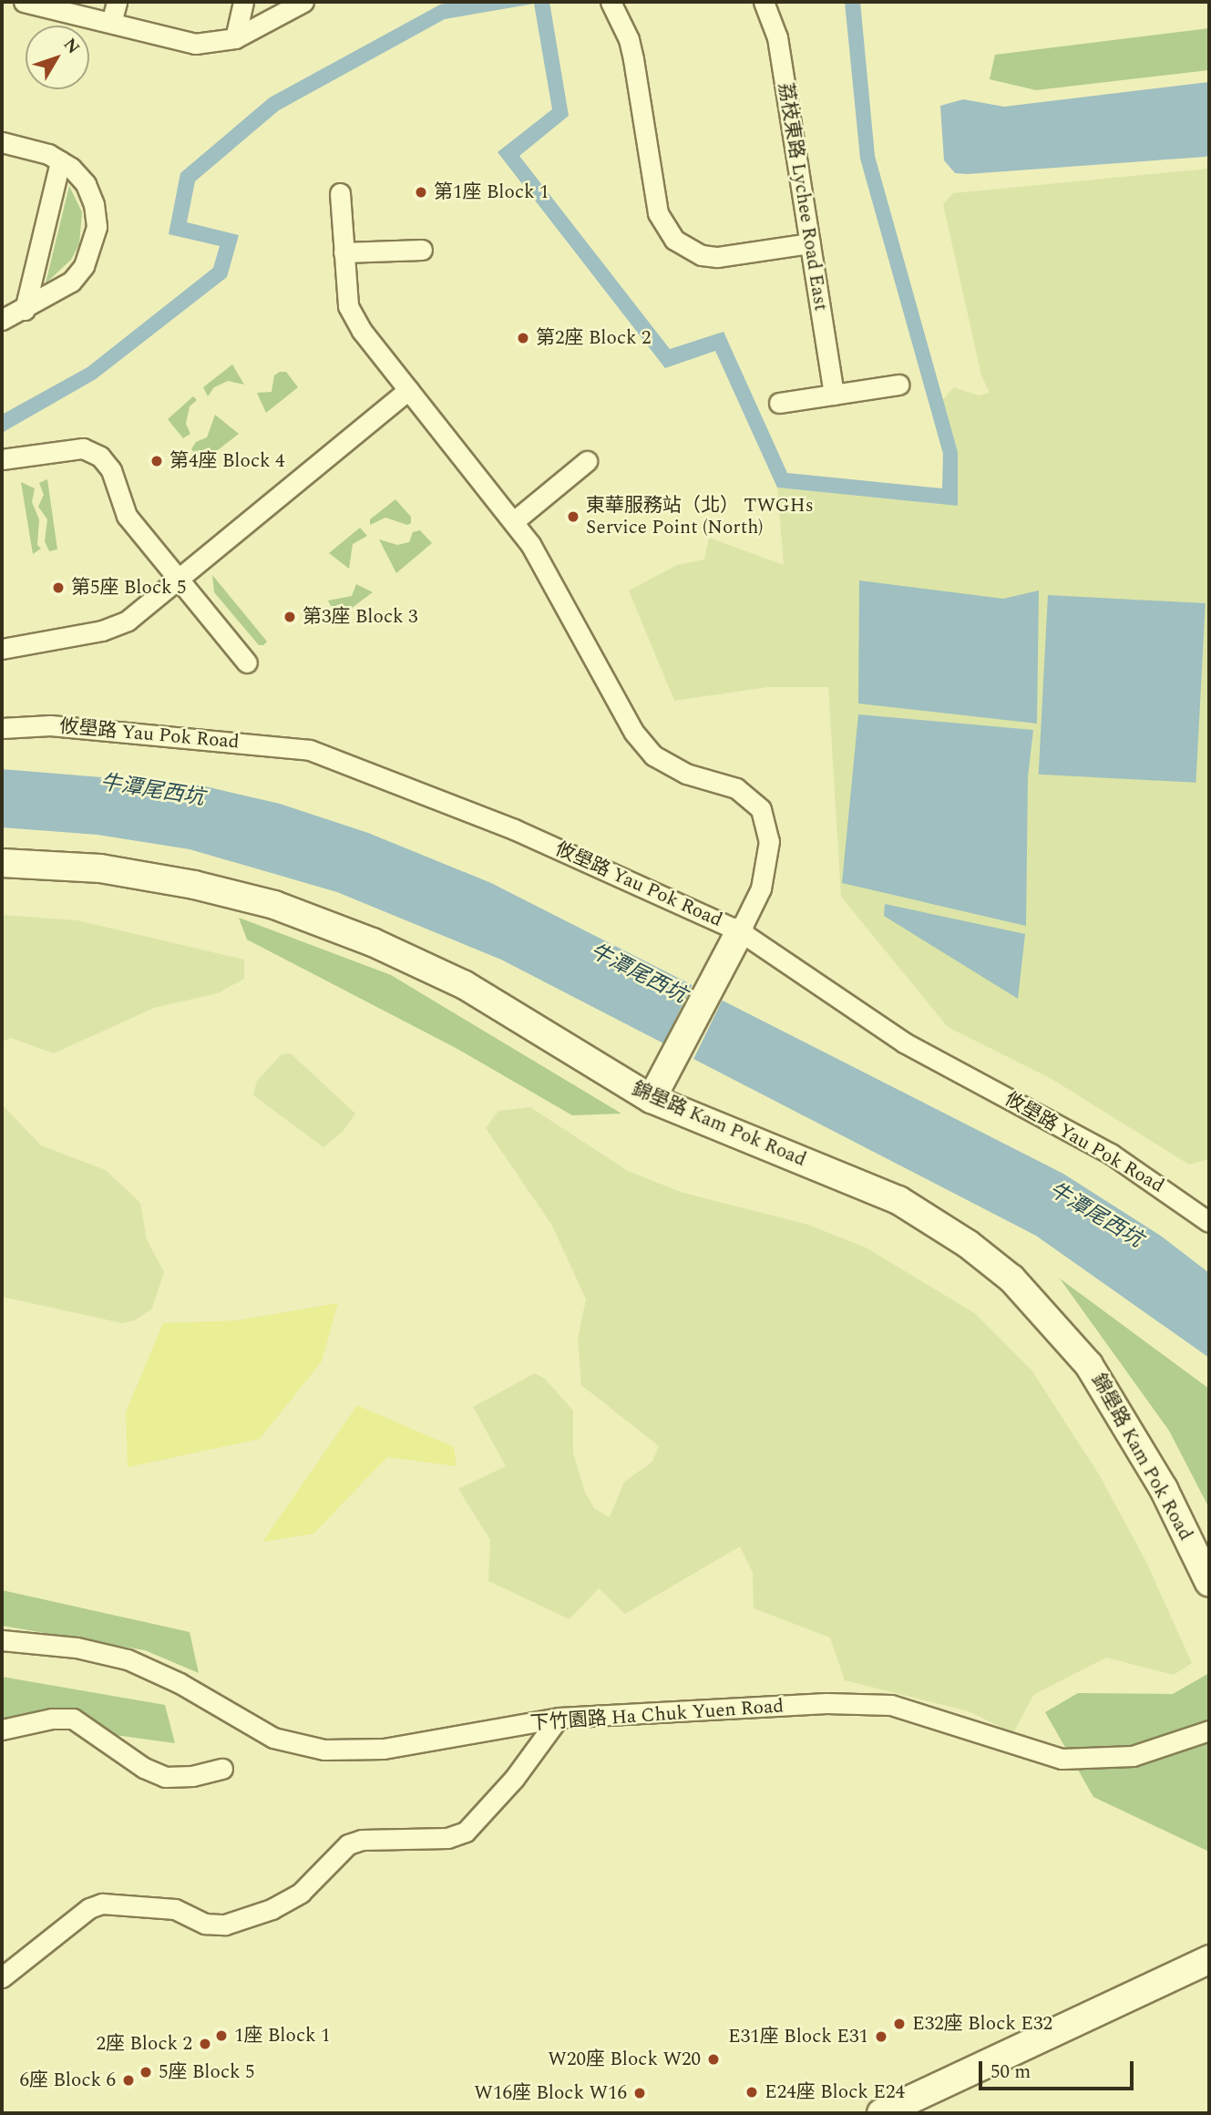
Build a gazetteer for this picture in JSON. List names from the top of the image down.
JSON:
{
  "streets": {
    "street": [
      "荔枝東路 Lychee Road East",
      "攸壆路 Yau Pok Road",
      "錦壆路 Kam Pok Road",
      "下竹園路 Ha Chuk Yuen Road"
    ]
  },
  "water": ["牛潭尾西坑"],
  "places": [
    "第1座 Block 1",
    "第2座 Block 2",
    "第4座 Block 4",
    "東華服務站（北） TWGHs Service Point (North)",
    "第5座 Block 5",
    "第3座 Block 3",
    "E32座 Block E32",
    "1座 Block 1",
    "E31座 Block E31",
    "2座 Block 2",
    "W20座 Block W20",
    "5座 Block 5",
    "6座 Block 6",
    "E24座 Block E24",
    "W16座 Block W16"
  ],
  "scale_bar": "50 m",
  "north": "top right"
}
